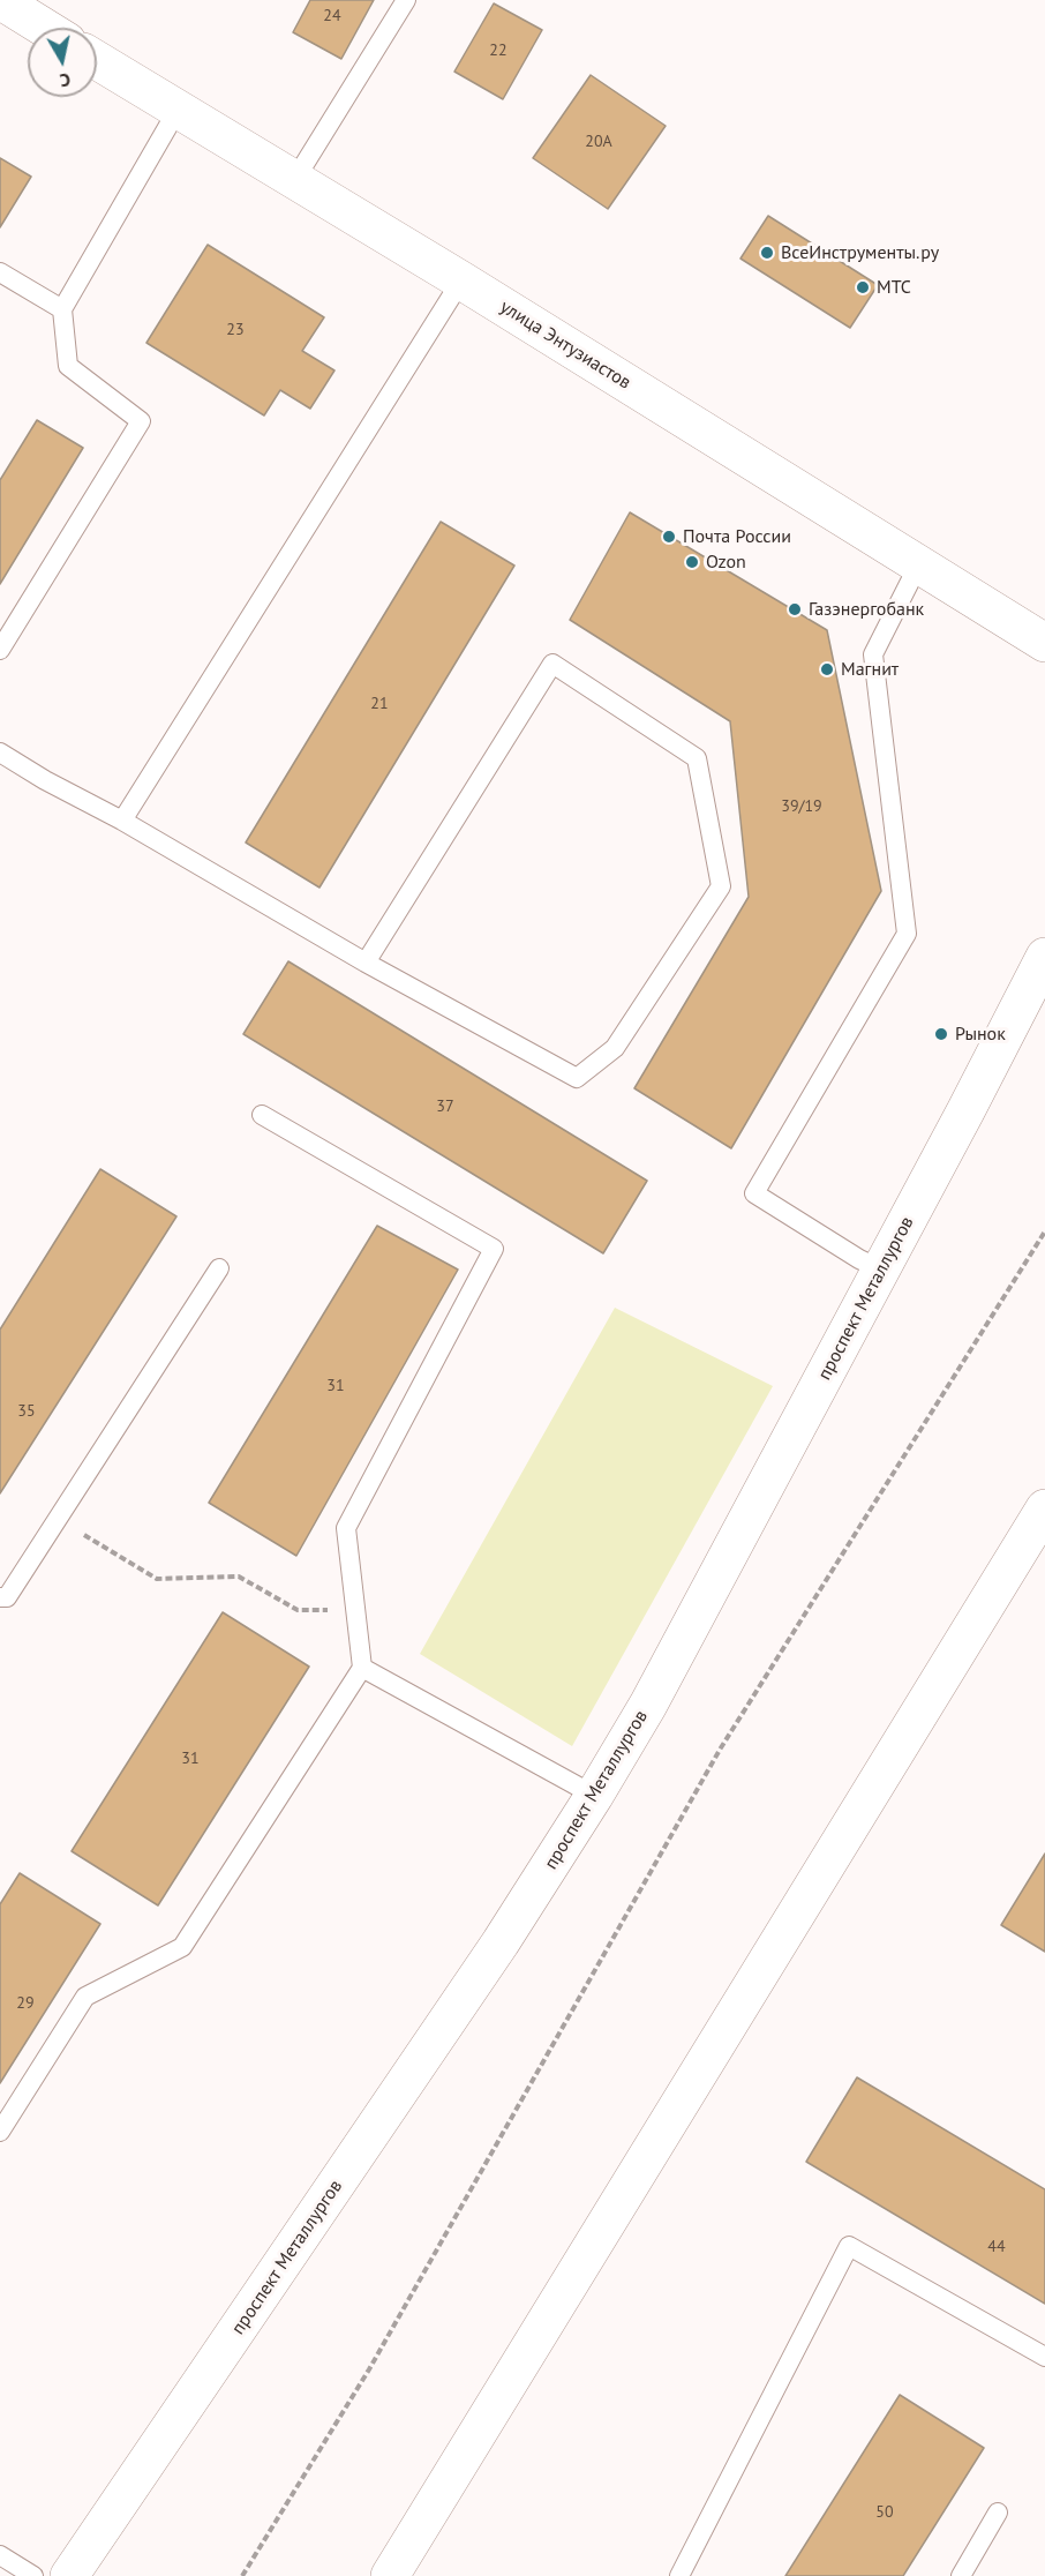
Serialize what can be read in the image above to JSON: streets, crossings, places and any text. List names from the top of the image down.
{
  "streets": {
    "street": ["улица Энтузиастов", "проспект Металлургов"]
  },
  "places": [
    "ВсеИнструменты.ру",
    "МТС",
    "Почта России",
    "Ozon",
    "Газэнергобанк",
    "Магнит",
    "Рынок"
  ],
  "house_numbers": [
    "24",
    "22",
    "20А",
    "23",
    "21",
    "39/19",
    "37",
    "31",
    "35",
    "31",
    "29",
    "44",
    "50"
  ],
  "north": "bottom"
}
